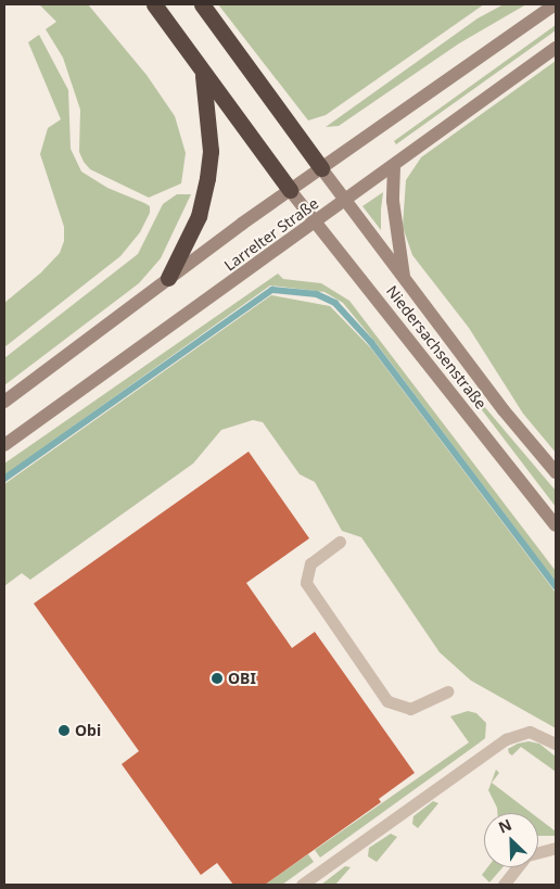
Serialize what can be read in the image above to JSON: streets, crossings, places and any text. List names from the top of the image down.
{
  "streets": {
    "main road": ["Larrelter Straße", "Niedersachsenstraße"]
  },
  "crossings": [
    ["Larrelter Straße", "Niedersachsenstraße"]
  ],
  "places": ["OBI", "Obi"],
  "north": "top left"
}
